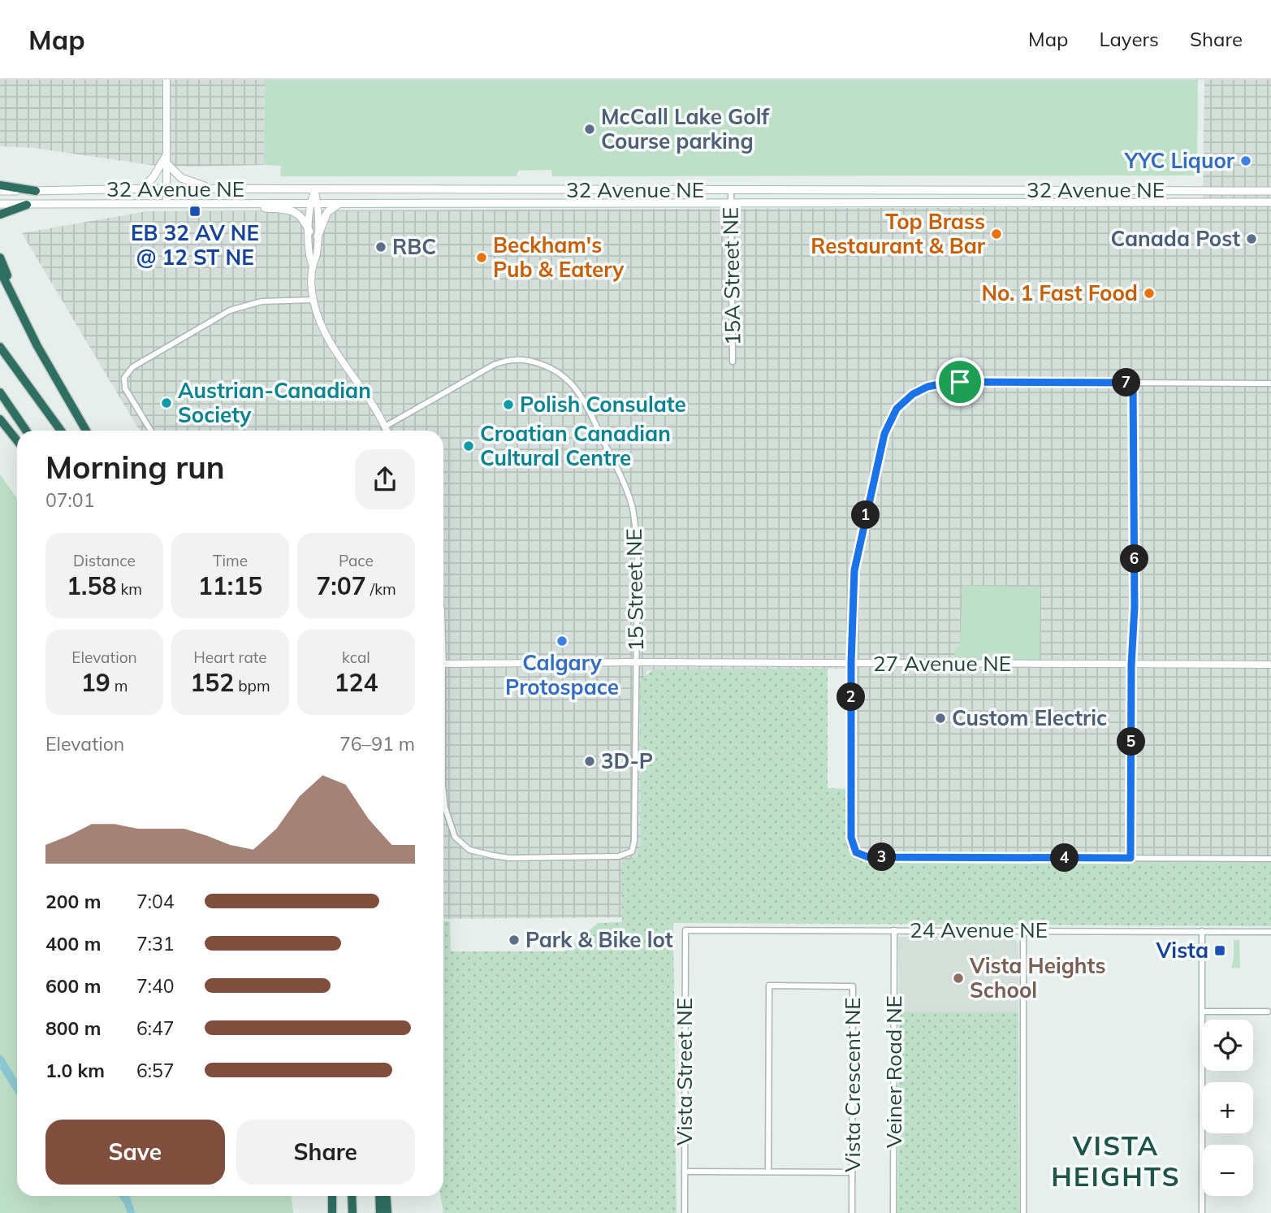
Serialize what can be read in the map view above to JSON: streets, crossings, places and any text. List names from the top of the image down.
{
  "streets": {
    "main road": ["32 Avenue NE"],
    "street": [
      "15A Street NE",
      "15 Street NE",
      "27 Avenue NE",
      "24 Avenue NE",
      "Vista Street NE",
      "Veiner Road NE",
      "Vista Crescent NE"
    ]
  },
  "crossings": [
    ["32 Avenue NE", "15A Street NE"],
    ["15 Street NE", "27 Avenue NE"],
    ["24 Avenue NE", "Vista Street NE"],
    ["24 Avenue NE", "Veiner Road NE"]
  ],
  "districts": ["VISTA HEIGHTS"],
  "places": {
    "other": [
      "McCall Lake Golf Course parking",
      "YYC Liquor",
      "Top Brass Restaurant & Bar",
      "Canada Post",
      "RBC",
      "Beckham's Pub & Eatery",
      "No. 1 Fast Food",
      "Austrian-Canadian Society",
      "Polish Consulate",
      "Croatian Canadian Cultural Centre",
      "Calgary Protospace",
      "Custom Electric",
      "3D-P",
      "Park & Bike lot",
      "Vista Heights School"
    ],
    "transit": ["EB 32 AV NE @ 12 ST NE", "Vista"]
  },
  "page": {
    "header": "Map",
    "nav": ["Map", "Layers", "Share"],
    "pins": [
      "7",
      "1",
      "6",
      "2",
      "5",
      "3",
      "4"
    ],
    "heading": ["Morning run", "07:01"],
    "stats": [
      ["Distance", "1.58 km"],
      ["Time", "11:15"],
      ["Pace", "7:07 /km"],
      ["Elevation", "19 m"],
      ["Heart rate", "152 bpm"],
      ["kcal", "124"]
    ],
    "chart": ["Elevation", "76–91 m"],
    "list": [
      {
        "name": "200 m",
        "note": "7:04"
      },
      {
        "name": "400 m",
        "note": "7:31"
      },
      {
        "name": "600 m",
        "note": "7:40"
      },
      {
        "name": "800 m",
        "note": "6:47"
      },
      {
        "name": "1.0 km",
        "note": "6:57"
      }
    ],
    "map_buttons": ["+", "−"],
    "buttons": ["Save", "Share"]
  }
}
